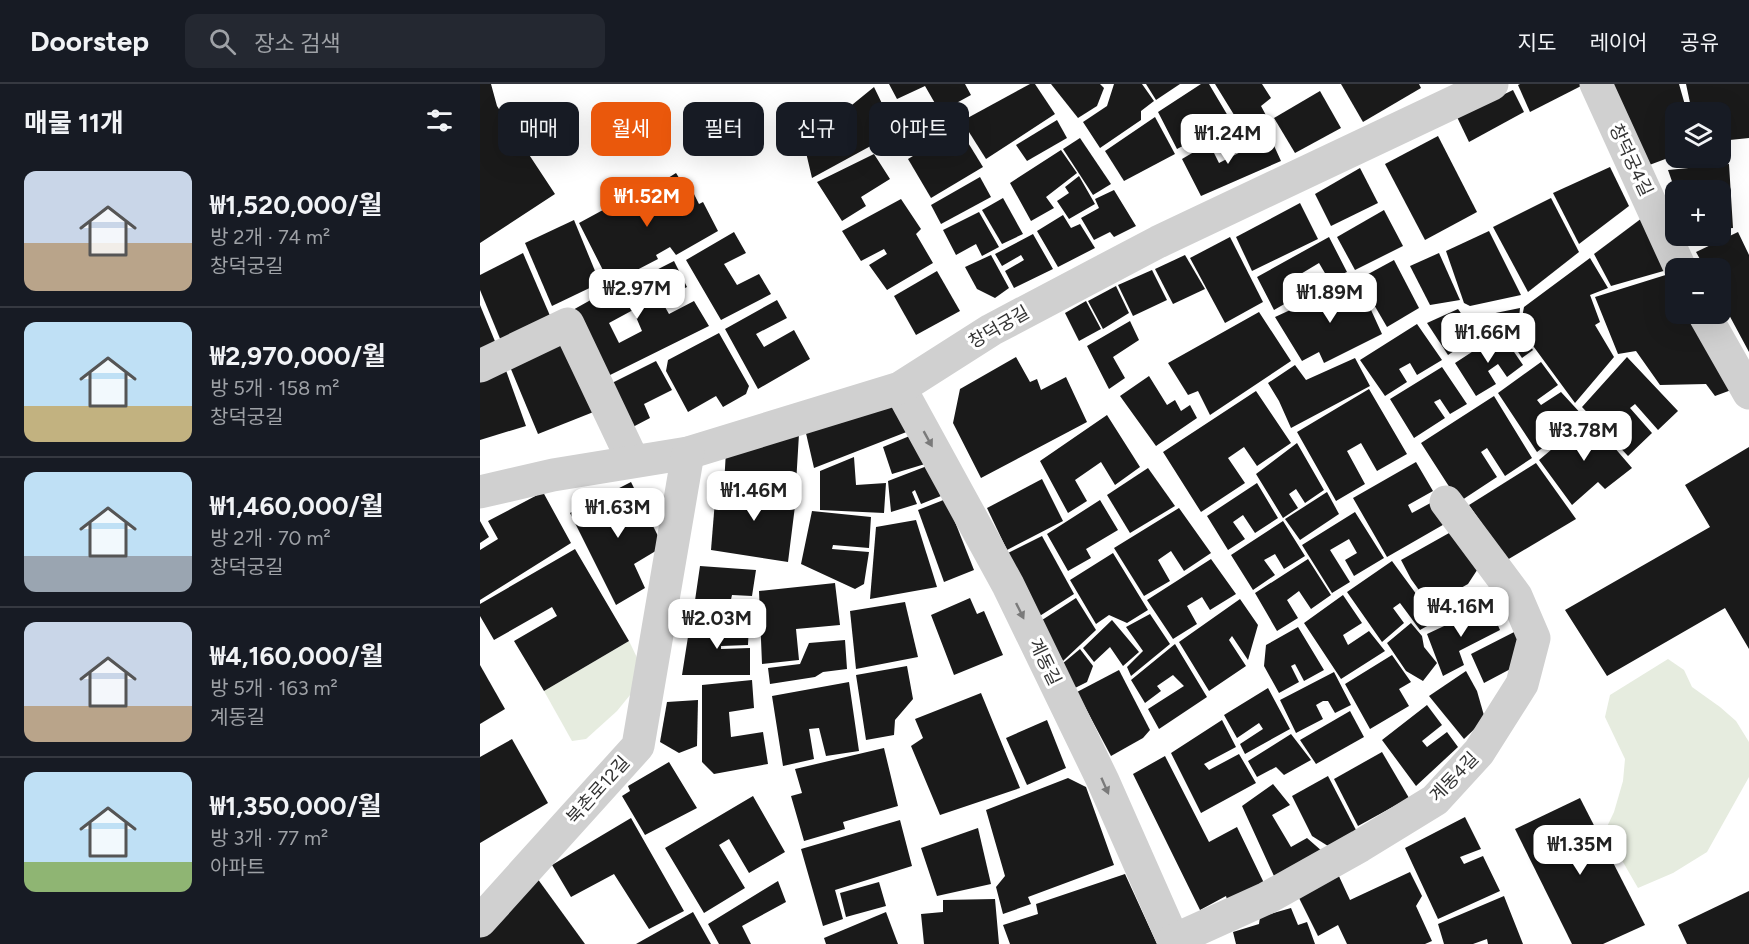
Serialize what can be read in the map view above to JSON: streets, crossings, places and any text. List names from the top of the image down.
{
  "streets": {
    "street": [
      "창덕궁4길",
      "창덕궁길",
      "계동길",
      "계동4길",
      "북촌로12길"
    ]
  },
  "crossings": [
    ["창덕궁길", "계동길"],
    ["창덕궁길", "북촌로12길"],
    ["계동길", "계동4길"]
  ],
  "one_way": ["계동길"],
  "page": {
    "header": "Doorstep",
    "search": "장소 검색",
    "nav": ["지도", "레이어", "공유"],
    "heading": "매물 11개",
    "map_buttons": ["+", "−"],
    "chip": [
      "매매",
      "월세",
      "필터",
      "신규",
      "아파트"
    ],
    "price": [
      "₩1.24M",
      "₩1.52M",
      "₩2.97M",
      "₩1.89M",
      "₩1.66M",
      "₩3.78M",
      "₩1.46M",
      "₩1.63M",
      "₩4.16M",
      "₩2.03M",
      "₩1.35M"
    ],
    "list": [
      {
        "name": "₩1,520,000/월",
        "note": "방 2개 · 74 m² · 창덕궁길"
      },
      {
        "name": "₩2,970,000/월",
        "note": "방 5개 · 158 m² · 창덕궁길"
      },
      {
        "name": "₩1,460,000/월",
        "note": "방 2개 · 70 m² · 창덕궁길"
      },
      {
        "name": "₩4,160,000/월",
        "note": "방 5개 · 163 m² · 계동길"
      },
      {
        "name": "₩1,350,000/월",
        "note": "방 3개 · 77 m² · 아파트"
      }
    ]
  }
}
